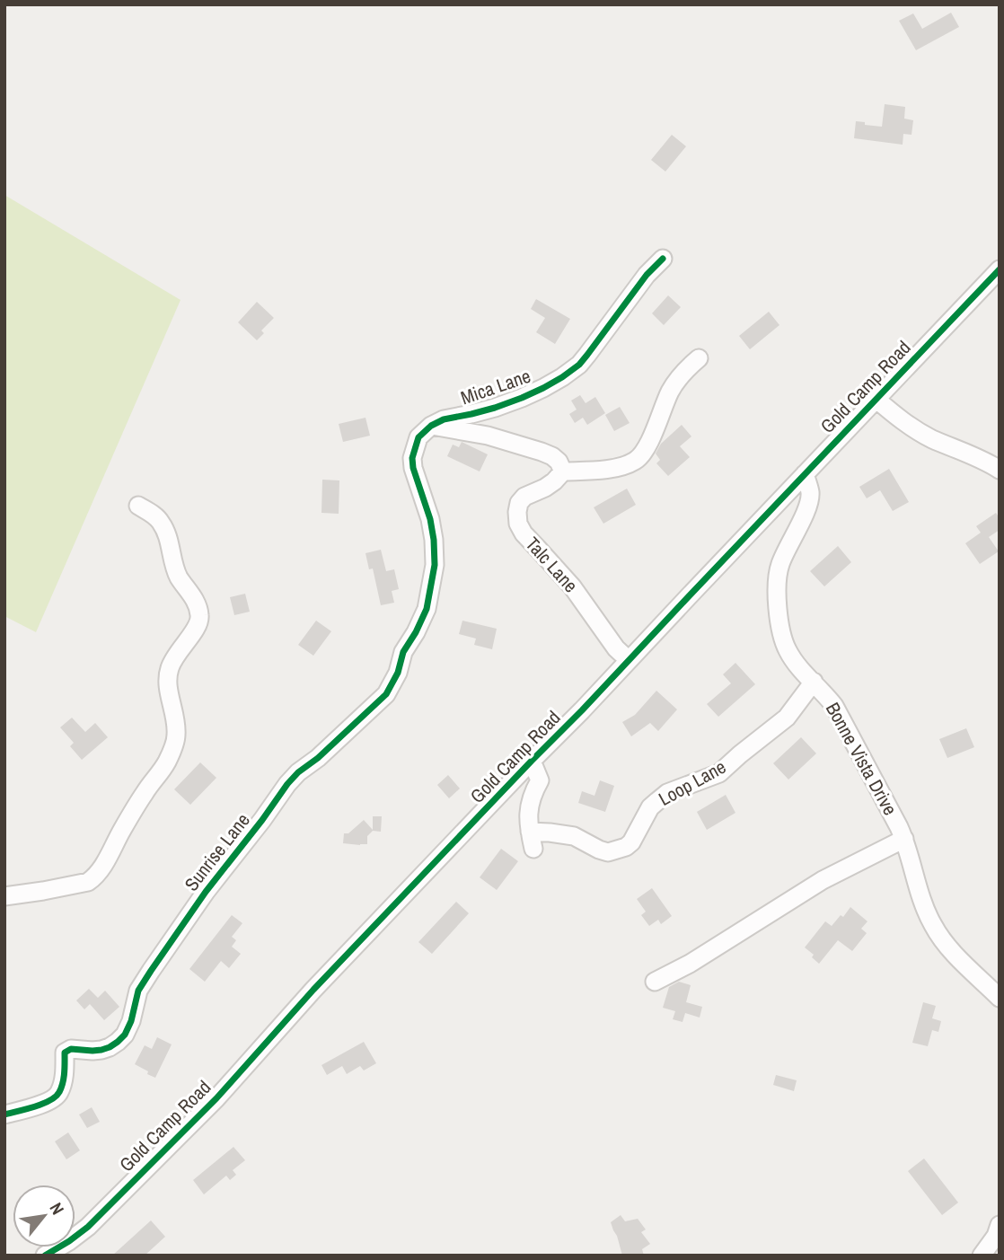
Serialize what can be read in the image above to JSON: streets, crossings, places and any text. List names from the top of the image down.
{
  "streets": {
    "street": [
      "Mica Lane",
      "Gold Camp Road",
      "Talc Lane",
      "Bonne Vista Drive",
      "Loop Lane",
      "Sunrise Lane"
    ]
  },
  "crossings": [
    ["Mica Lane", "Sunrise Lane"],
    ["Gold Camp Road", "Talc Lane"],
    ["Gold Camp Road", "Bonne Vista Drive"],
    ["Bonne Vista Drive", "Loop Lane"]
  ],
  "north": "top right"
}
